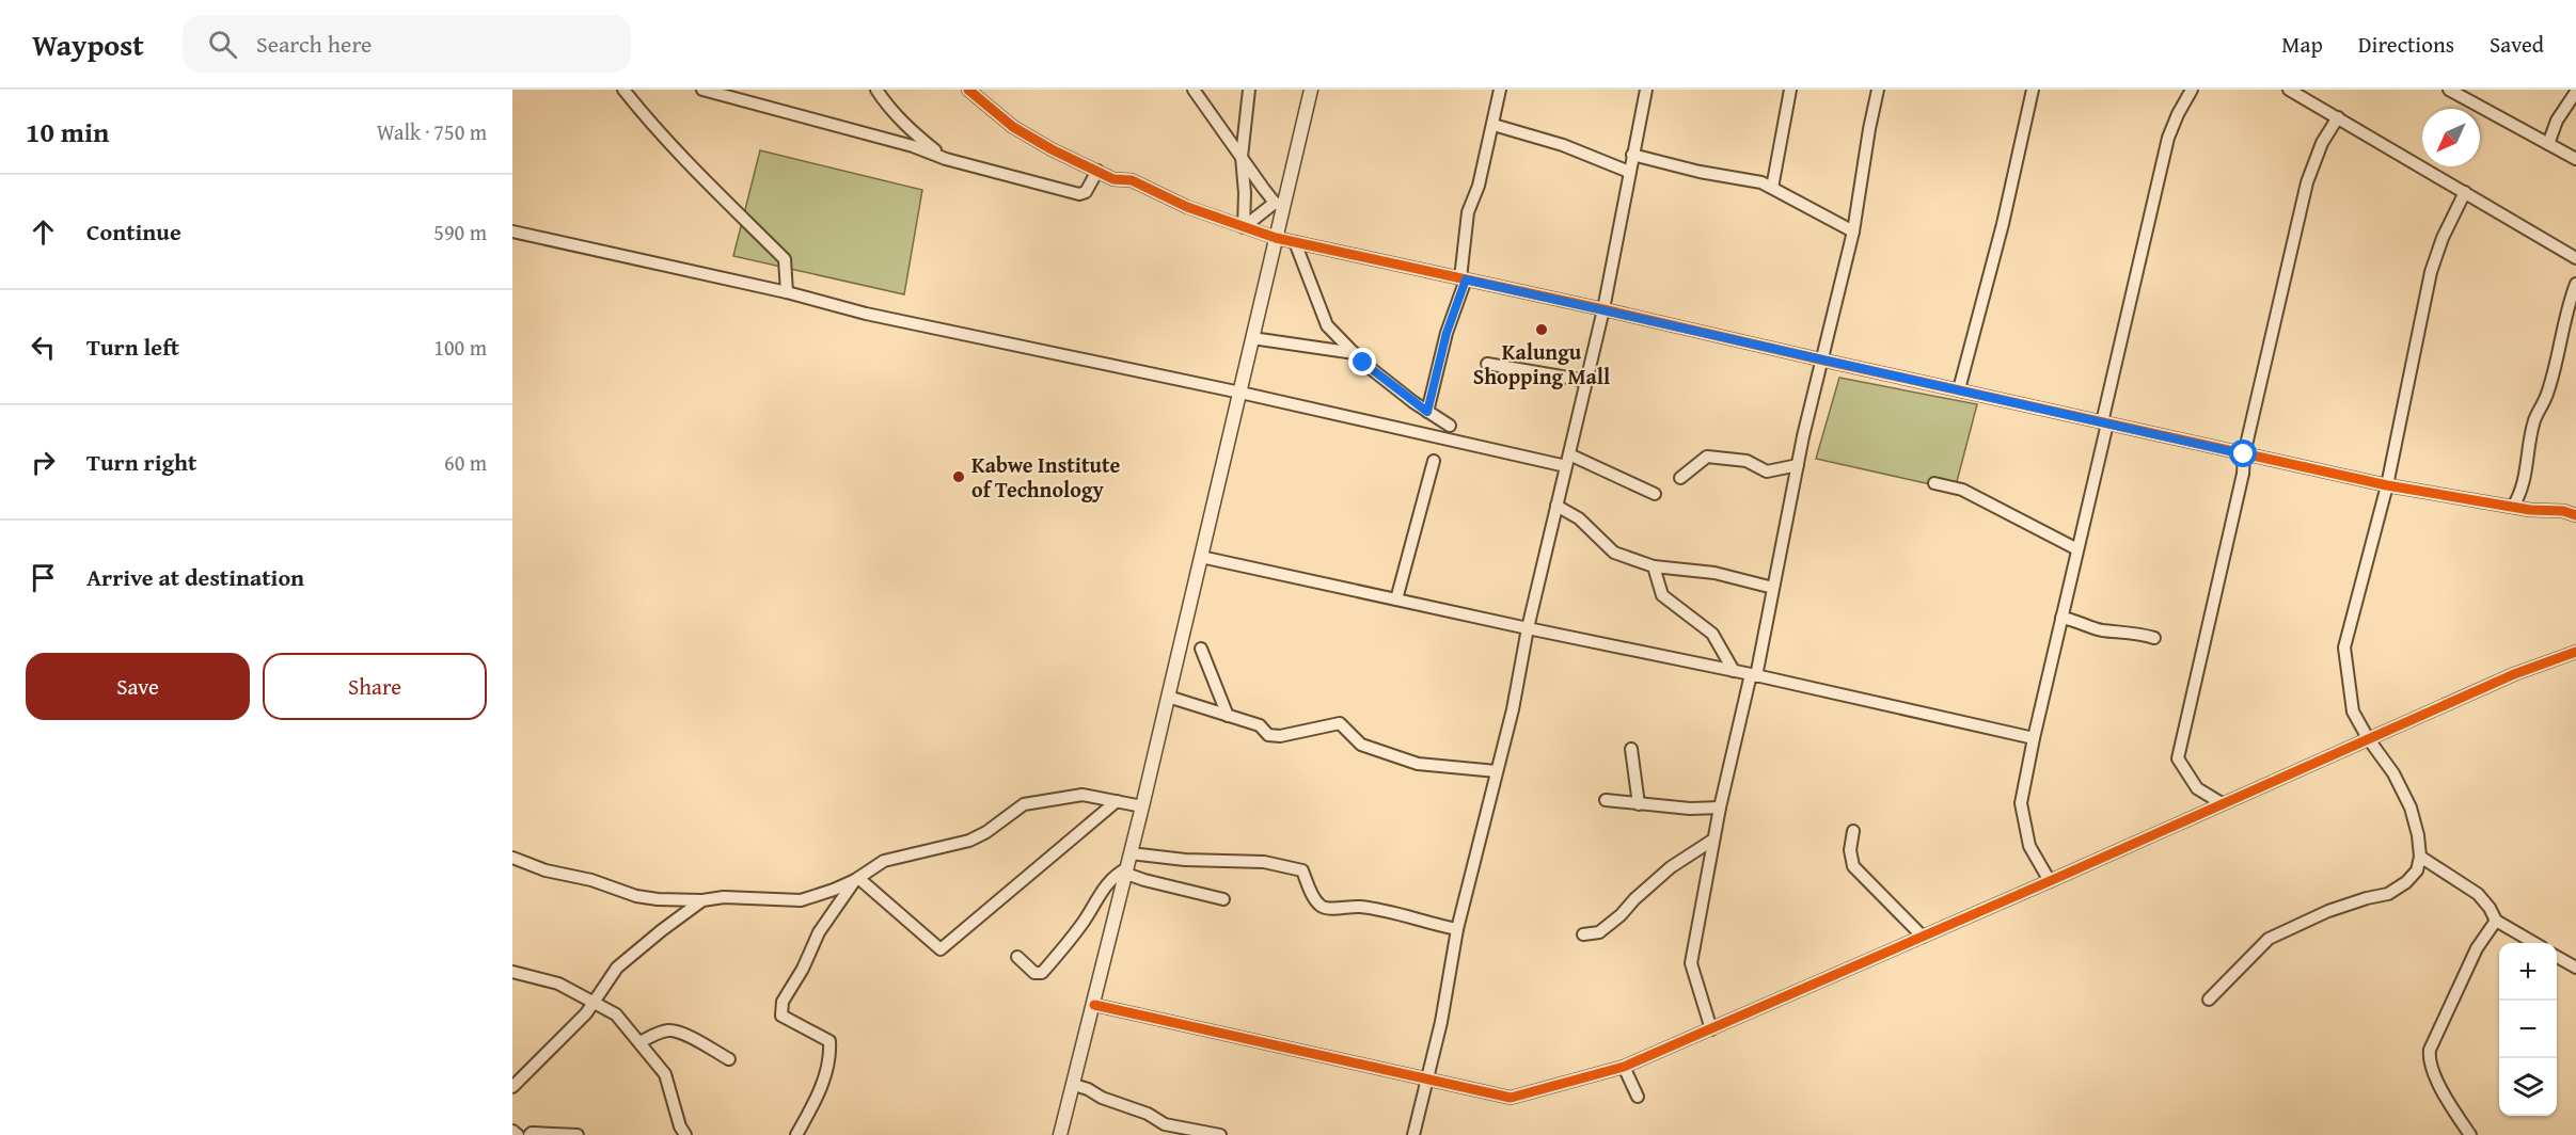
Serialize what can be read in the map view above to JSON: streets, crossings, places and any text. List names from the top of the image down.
{
  "places": ["Kalungu Shopping Mall", "Kabwe Institute of Technology"],
  "north": "bottom left",
  "page": {
    "header": "Waypost",
    "search": "Search here",
    "nav": ["Map", "Directions", "Saved"],
    "heading": ["10 min", "Walk · 750 m"],
    "list": [
      ["Continue", "590 m"],
      ["Turn left", "100 m"],
      ["Turn right", "60 m"],
      "Arrive at destination"
    ],
    "buttons": ["Save", "Share"],
    "map_buttons": ["+", "−"]
  }
}
